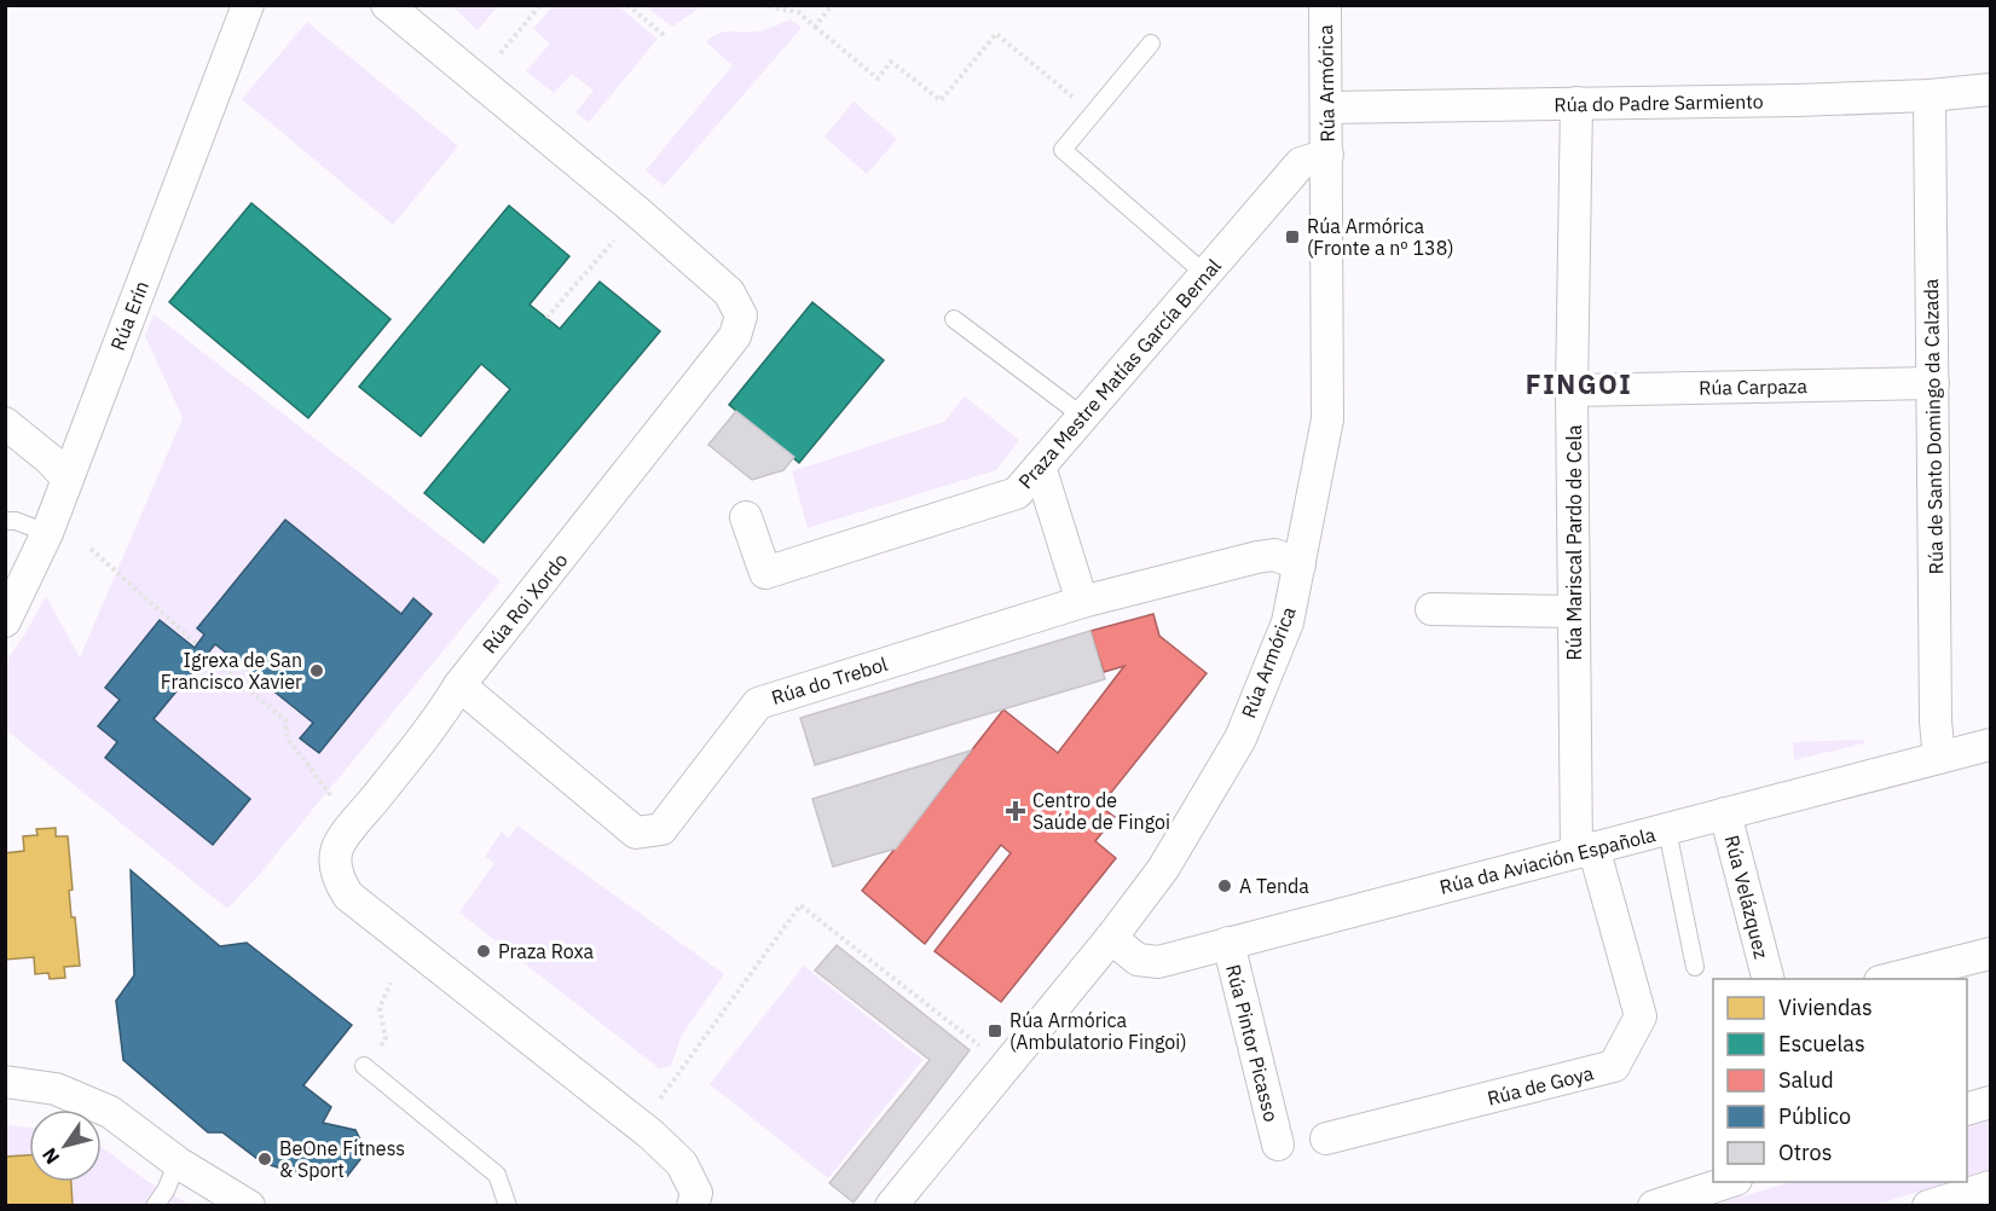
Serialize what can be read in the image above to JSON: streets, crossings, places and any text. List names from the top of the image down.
{
  "streets": {
    "street": [
      "Rúa Armórica",
      "Rúa do Padre Sarmiento",
      "Rúa Erín",
      "Praza Mestre Matías García Bernal",
      "Rúa Carpaza",
      "Rúa de Santo Domingo da Calzada",
      "Rúa Mariscal Pardo de Cela",
      "Rúa Roi Xordo",
      "Rúa do Trebol",
      "Rúa da Aviación Española",
      "Rúa Velázquez",
      "Rúa Pintor Picasso",
      "Rúa de Goya"
    ]
  },
  "crossings": [
    ["Rúa Armórica", "Rúa do Padre Sarmiento"],
    ["Rúa Armórica", "Praza Mestre Matías García Bernal"],
    ["Rúa Armórica", "Rúa do Trebol"],
    ["Rúa Armórica", "Rúa da Aviación Española"],
    ["Rúa do Padre Sarmiento", "Rúa de Santo Domingo da Calzada"],
    ["Rúa do Padre Sarmiento", "Rúa Mariscal Pardo de Cela"],
    ["Rúa Carpaza", "Rúa de Santo Domingo da Calzada"],
    ["Rúa Carpaza", "Rúa Mariscal Pardo de Cela"],
    ["Rúa de Santo Domingo da Calzada", "Rúa da Aviación Española"],
    ["Rúa Mariscal Pardo de Cela", "Rúa da Aviación Española"],
    ["Rúa Mariscal Pardo de Cela", "Rúa de Goya"],
    ["Rúa Roi Xordo", "Rúa do Trebol"],
    ["Rúa da Aviación Española", "Rúa Velázquez"],
    ["Rúa da Aviación Española", "Rúa Pintor Picasso"],
    ["Rúa da Aviación Española", "Rúa de Goya"]
  ],
  "districts": ["FINGOI"],
  "places": {
    "transit": ["Rúa Armórica (Fronte a nº 138)", "Rúa Armórica (Ambulatorio Fingoi)"],
    "other": [
      "Igrexa de San Francisco Xavier",
      "A Tenda",
      "Praza Roxa",
      "BeOne Fitness & Sport"
    ],
    "health": ["Centro de Saúde de Fingoi"]
  },
  "legend": [
    "Viviendas",
    "Escuelas",
    "Salud",
    "Público",
    "Otros"
  ],
  "north": "bottom left"
}
